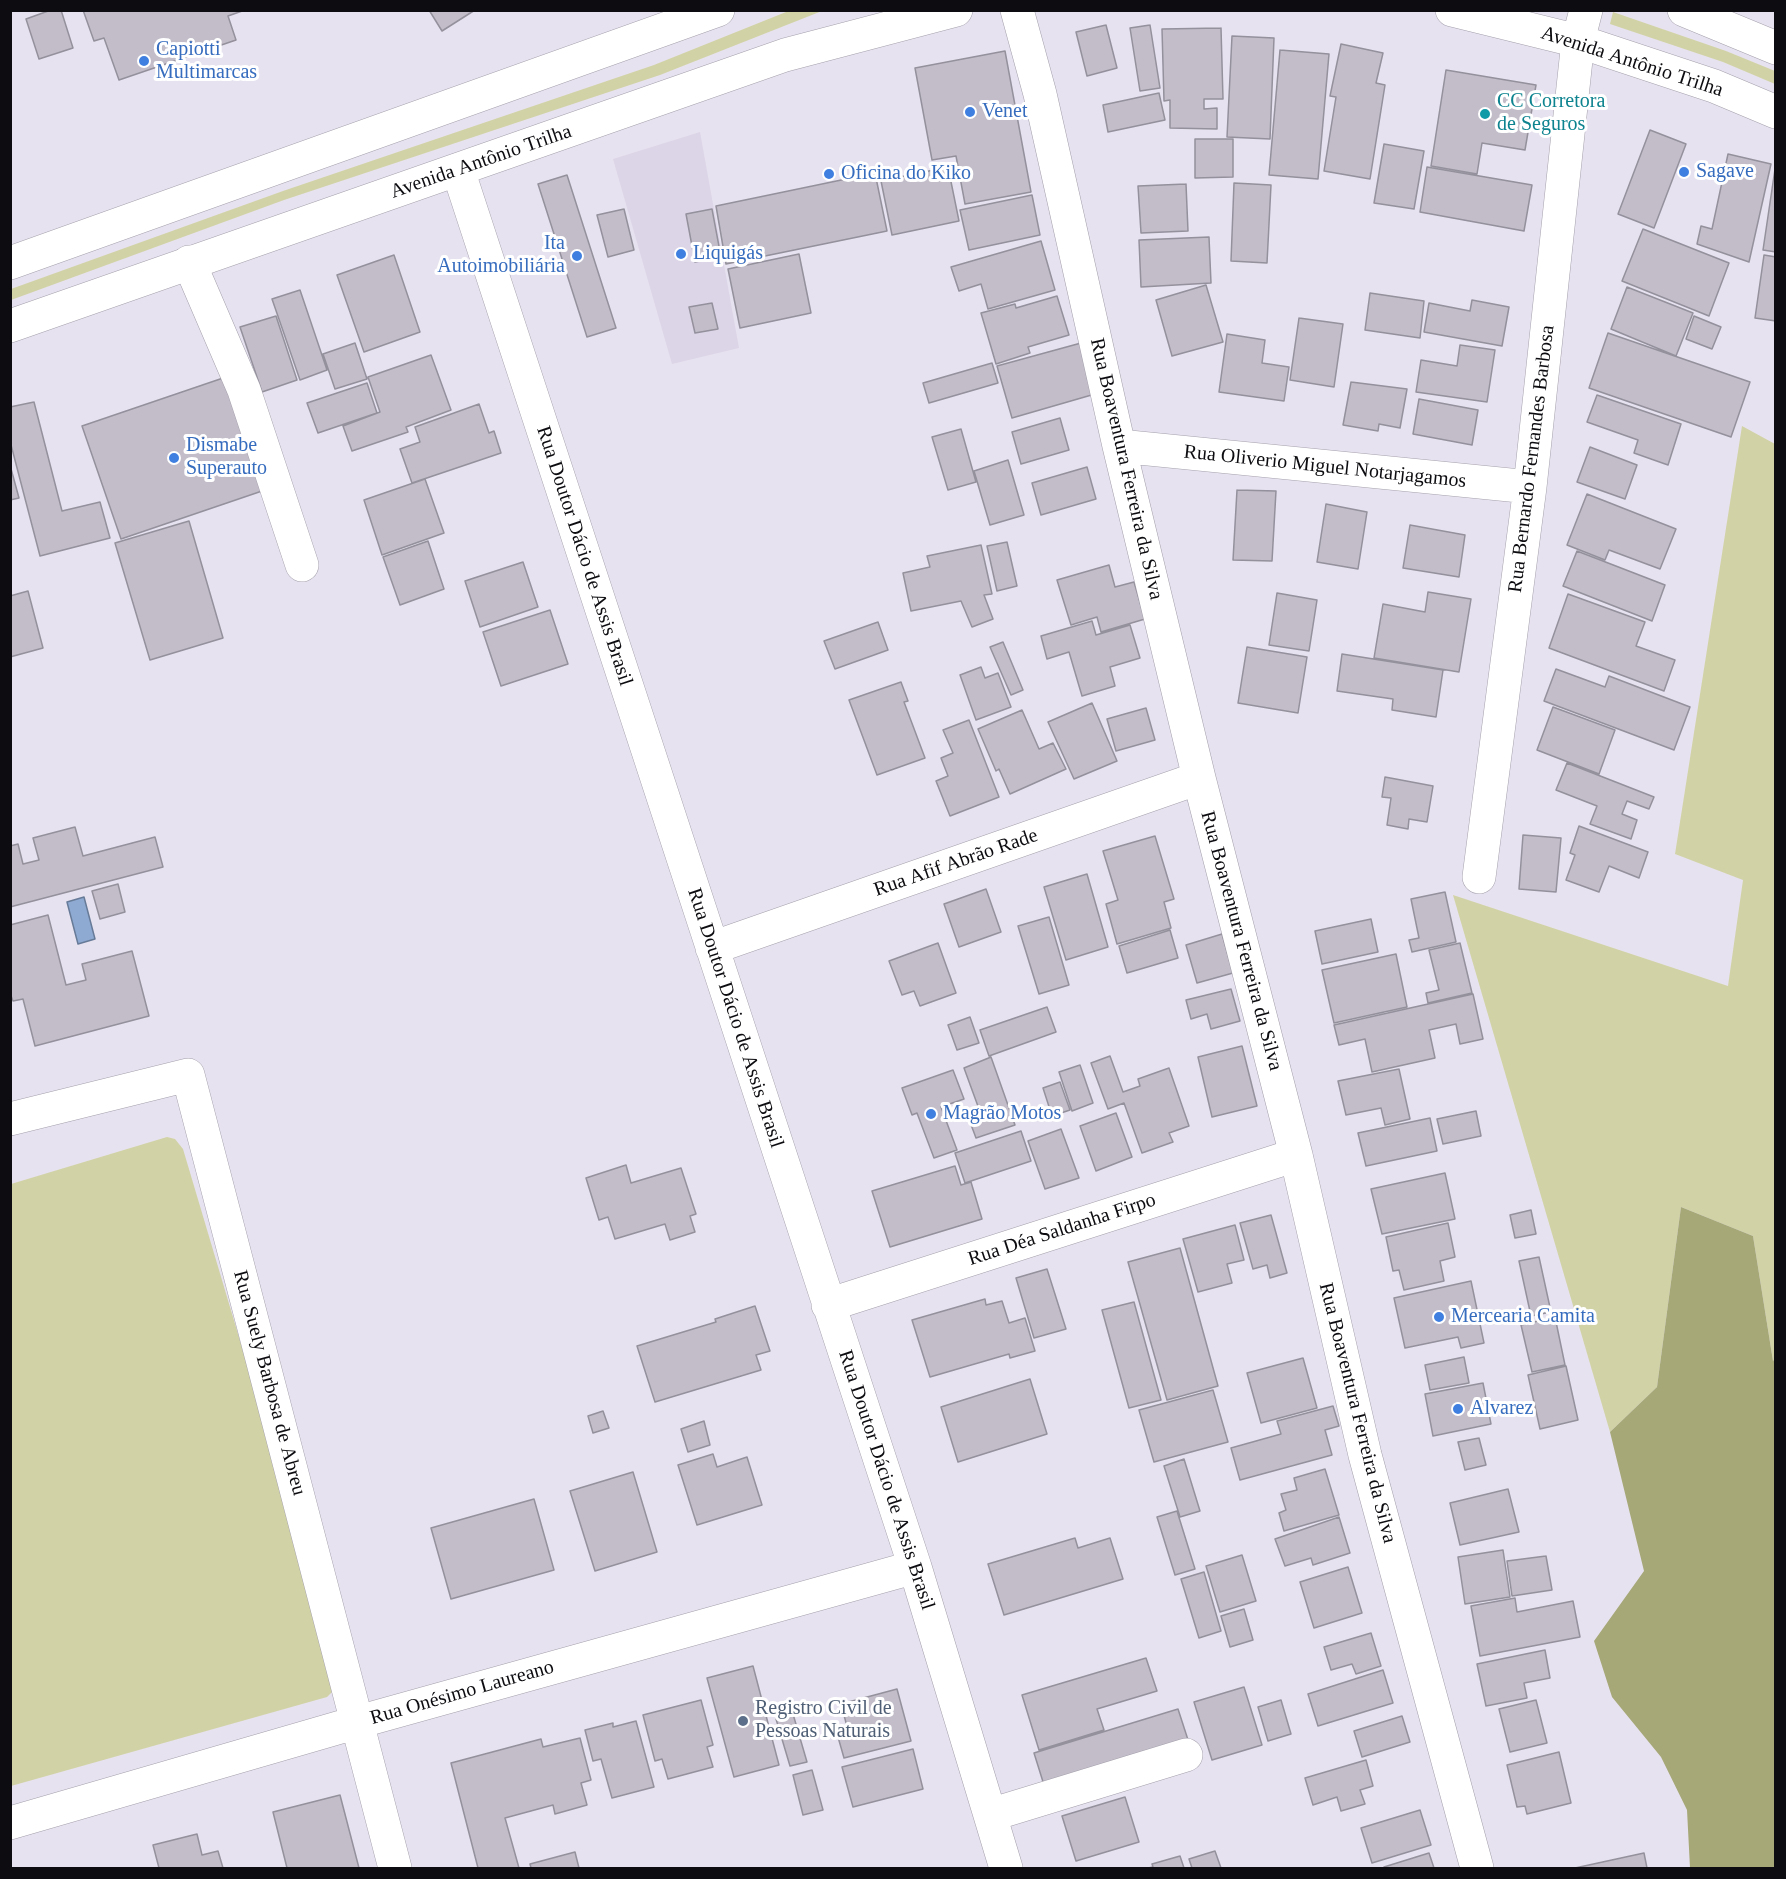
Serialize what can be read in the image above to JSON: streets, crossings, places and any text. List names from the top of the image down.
{
  "streets": {
    "street": [
      "Avenida Antônio Trilha",
      "Rua Bernardo Fernandes Barbosa",
      "Rua Oliverio Miguel Notarjagamos",
      "Rua Boaventura Ferreira da Silva",
      "Rua Doutor Dácio de Assis Brasil",
      "Rua Afif Abrão Rade",
      "Rua Déa Saldanha Firpo",
      "Rua Suely Barbosa de Abreu",
      "Rua Onésimo Laureano"
    ]
  },
  "crossings": [
    ["Avenida Antônio Trilha", "Rua Bernardo Fernandes Barbosa"],
    ["Avenida Antônio Trilha", "Rua Doutor Dácio de Assis Brasil"],
    ["Rua Bernardo Fernandes Barbosa", "Rua Oliverio Miguel Notarjagamos"],
    ["Rua Oliverio Miguel Notarjagamos", "Rua Boaventura Ferreira da Silva"],
    ["Rua Boaventura Ferreira da Silva", "Rua Afif Abrão Rade"],
    ["Rua Boaventura Ferreira da Silva", "Rua Déa Saldanha Firpo"],
    ["Rua Doutor Dácio de Assis Brasil", "Rua Afif Abrão Rade"],
    ["Rua Doutor Dácio de Assis Brasil", "Rua Déa Saldanha Firpo"],
    ["Rua Doutor Dácio de Assis Brasil", "Rua Onésimo Laureano"],
    ["Rua Suely Barbosa de Abreu", "Rua Onésimo Laureano"]
  ],
  "places": [
    "Capiotti Multimarcas",
    "Venet",
    "CC Corretora de Seguros",
    "Sagave",
    "Oficina do Kiko",
    "Liquigás",
    "Ita Autoimobiliária",
    "Dismabe Superauto",
    "Magrão Motos",
    "Mercearia Camita",
    "Alvarez",
    "Registro Civil de Pessoas Naturais"
  ]
}
